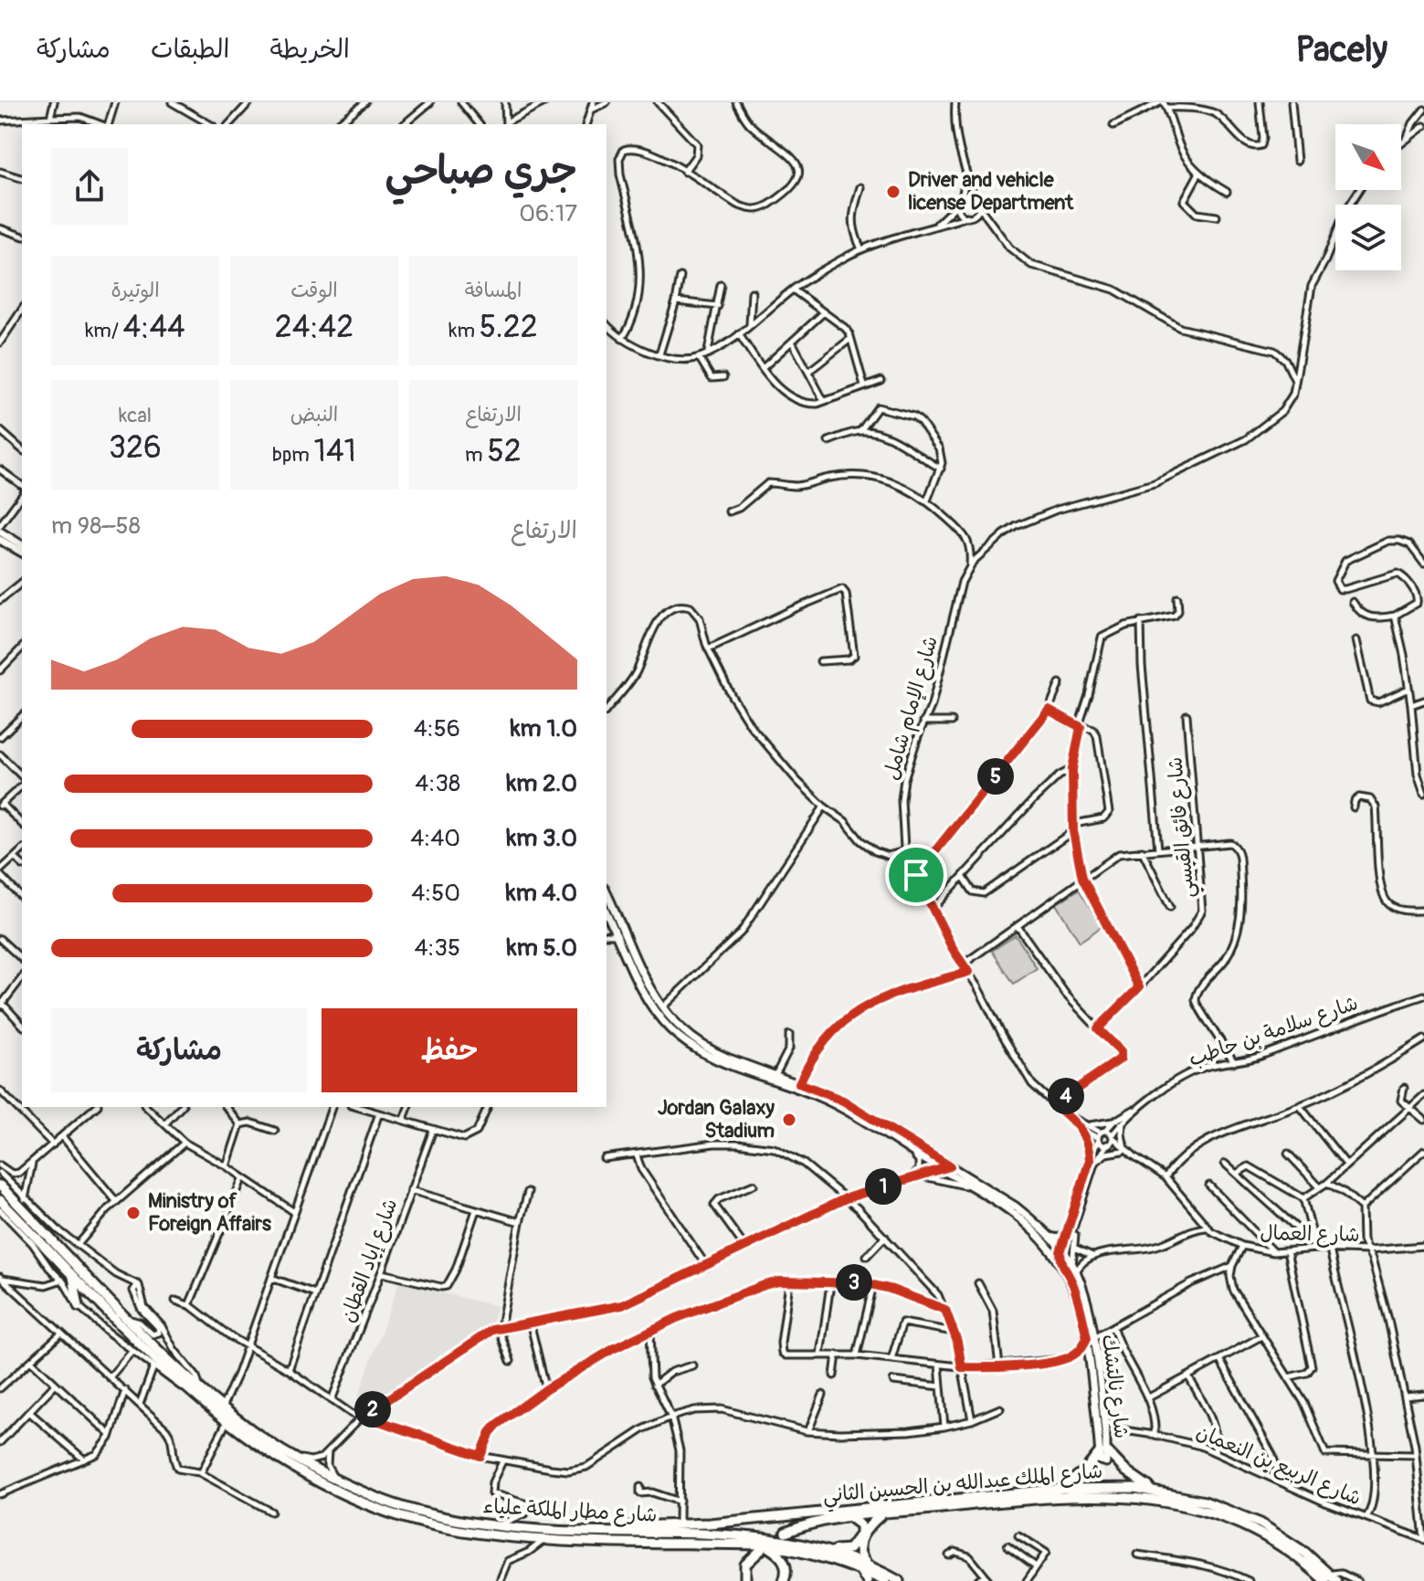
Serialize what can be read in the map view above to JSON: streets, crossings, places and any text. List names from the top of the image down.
{
  "streets": {
    "highway": ["شارع الملك عبدالله بن الحسين الثاني", "شارع مطار الملكة علياء"],
    "main road": ["شارع نالتشك"],
    "street": [
      "شارع الإمام شامل",
      "شارع فائق القيسي",
      "شارع سلامة بن حاطب",
      "شارع العمال",
      "شارع إياد القطان",
      "شارع الربيع بن النعمان"
    ]
  },
  "crossings": [
    ["شارع الإمام شامل", "شارع سلامة بن حاطب"],
    ["شارع سلامة بن حاطب", "شارع نالتشك"],
    ["شارع نالتشك", "شارع الربيع بن النعمان"],
    ["شارع الملك عبدالله بن الحسين الثاني", "شارع مطار الملكة علياء"]
  ],
  "places": ["Driver and vehicle license Department", "Jordan Galaxy Stadium", "Ministry of Foreign Affairs"],
  "north": "bottom right",
  "page": {
    "header": "Pacely",
    "nav": ["الخريطة", "الطبقات", "مشاركة"],
    "heading": ["جري صباحي", "06:17"],
    "stats": [
      ["المسافة", "5.22 km"],
      ["الوقت", "24:42"],
      ["الوتيرة", "4:44 /km"],
      ["الارتفاع", "52 m"],
      ["النبض", "141 bpm"],
      ["kcal", "326"]
    ],
    "chart": ["الارتفاع", "58–98 m"],
    "list": [
      {
        "name": "1.0 km",
        "note": "4:56"
      },
      {
        "name": "2.0 km",
        "note": "4:38"
      },
      {
        "name": "3.0 km",
        "note": "4:40"
      },
      {
        "name": "4.0 km",
        "note": "4:50"
      },
      {
        "name": "5.0 km",
        "note": "4:35"
      }
    ],
    "pins": [
      "5",
      "4",
      "1",
      "3",
      "2"
    ],
    "buttons": ["حفظ", "مشاركة"]
  }
}
